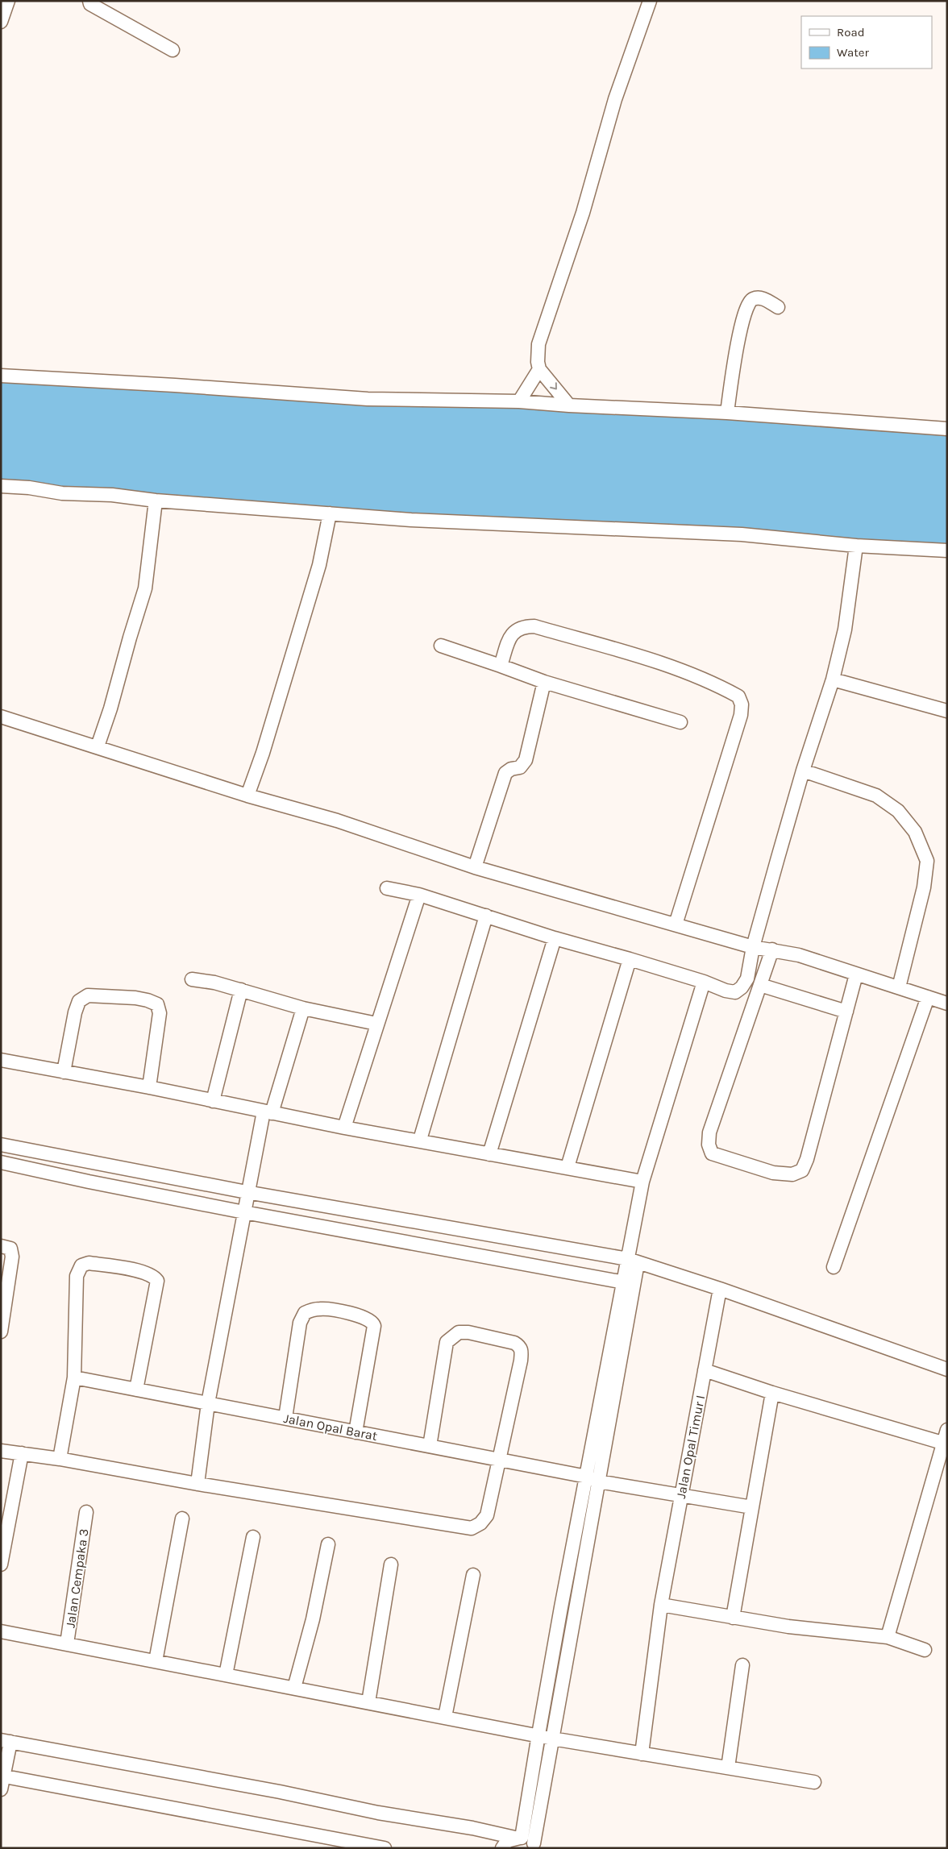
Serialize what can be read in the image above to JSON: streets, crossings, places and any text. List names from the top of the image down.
{
  "streets": {
    "street": ["Jalan Opal Barat", "Jalan Opal Timur I", "Jalan Cempaka 3"]
  },
  "crossings": [
    ["Jalan Opal Barat", "Jalan Opal Timur I"]
  ],
  "legend": ["Road", "Water"]
}
